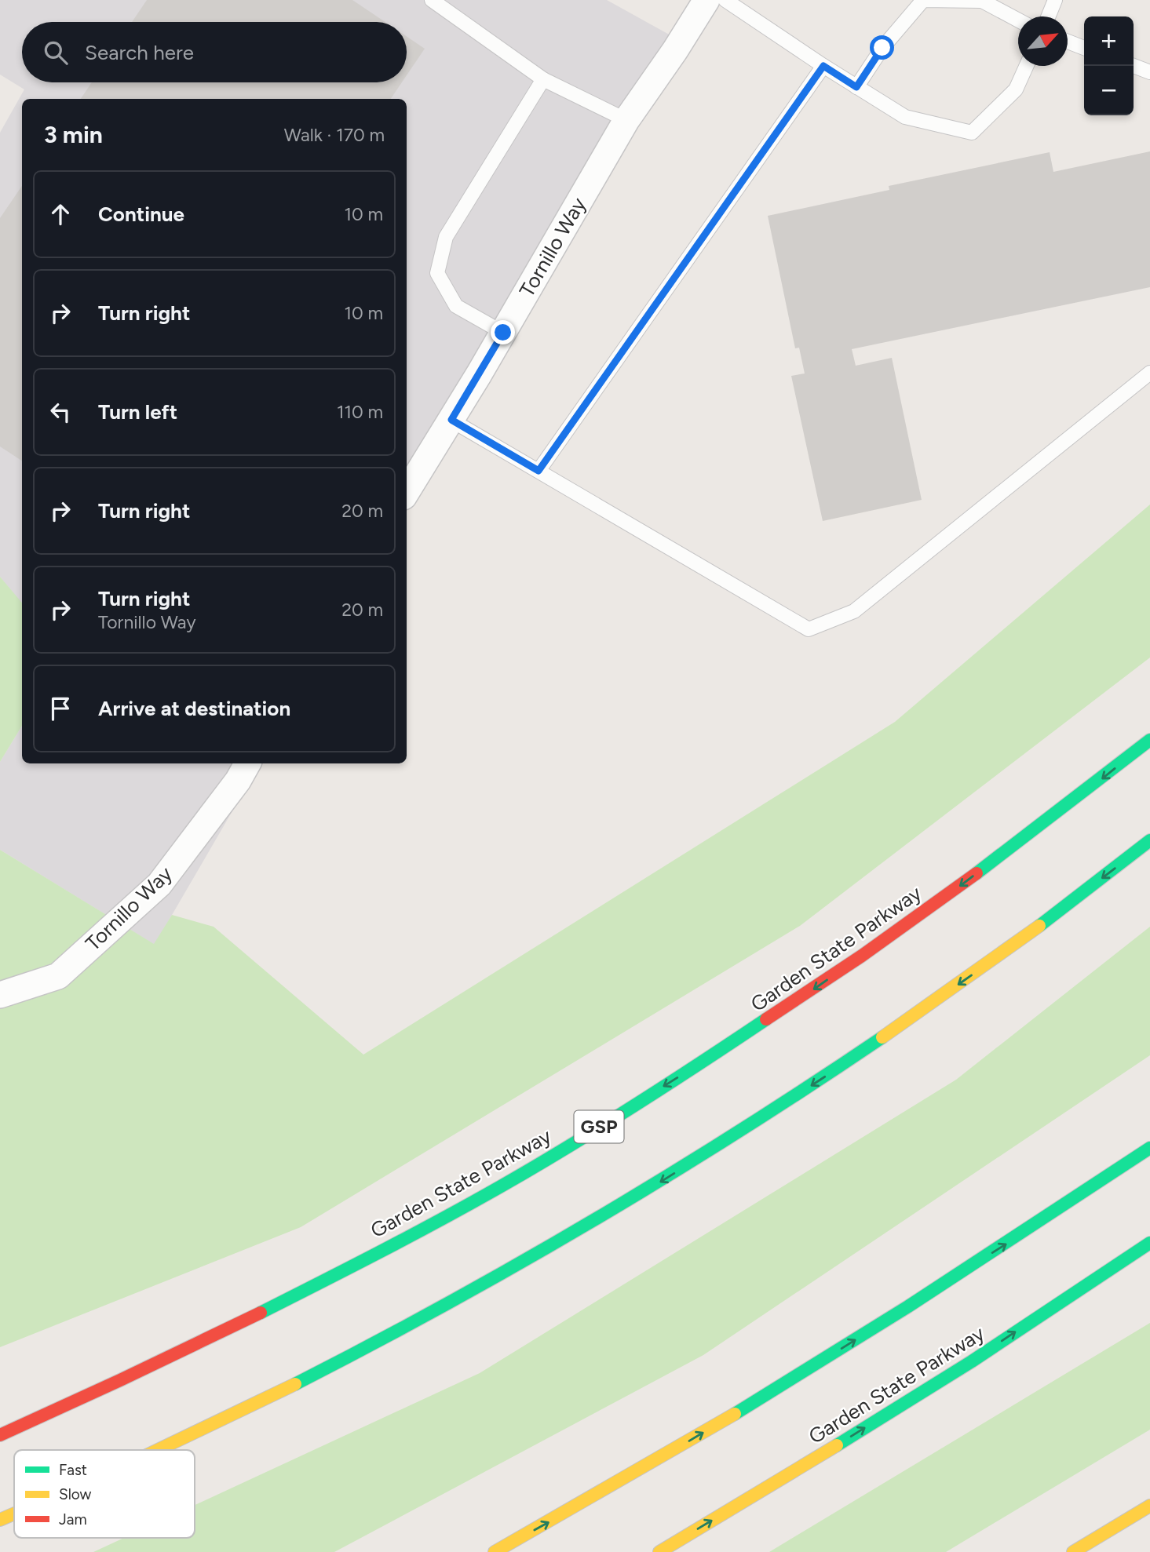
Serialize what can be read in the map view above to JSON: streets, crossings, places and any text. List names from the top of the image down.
{
  "streets": {
    "main road": ["Garden State Parkway", "GSP"],
    "street": ["Tornillo Way"]
  },
  "legend": ["Fast", "Slow", "Jam"],
  "north": "top right",
  "page": {
    "map_buttons": ["+", "−"],
    "search": "Search here",
    "heading": ["3 min", "Walk · 170 m"],
    "list": [
      ["Continue", "10 m"],
      ["Turn right", "10 m"],
      ["Turn left", "110 m"],
      ["Turn right", "20 m"],
      ["Turn right", "Tornillo Way", "20 m"],
      "Arrive at destination"
    ]
  }
}
